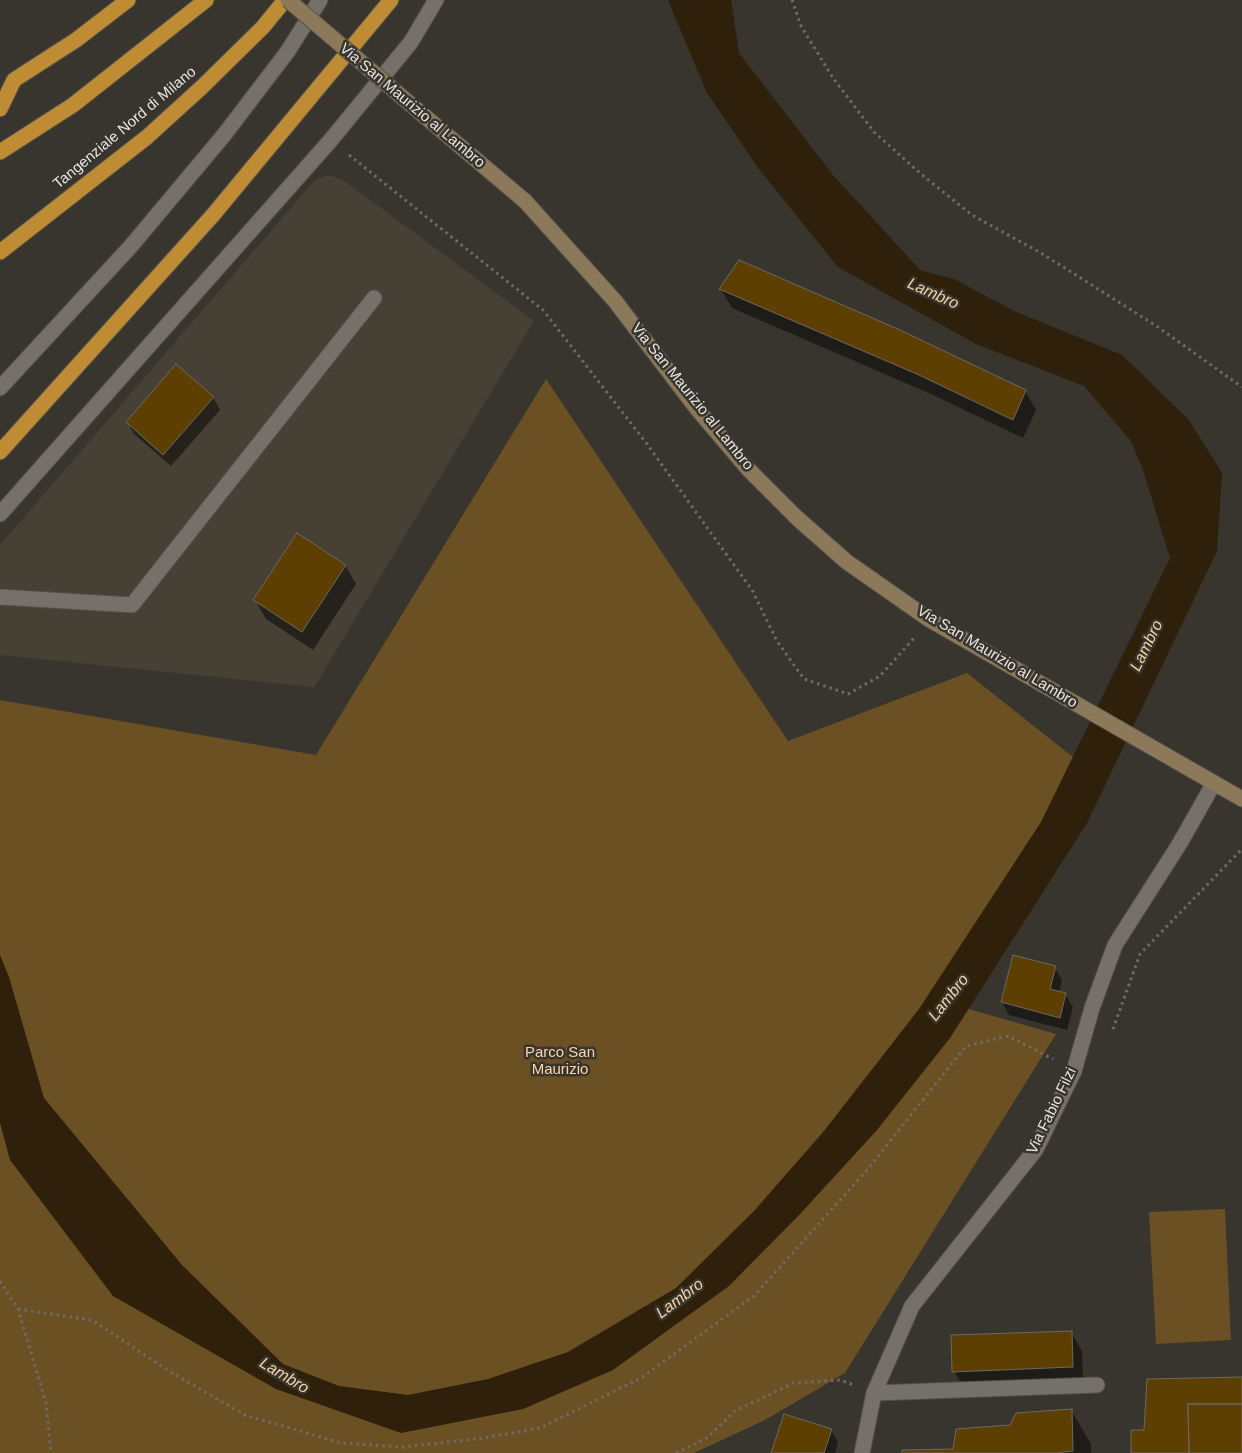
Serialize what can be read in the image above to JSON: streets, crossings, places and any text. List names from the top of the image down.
{
  "streets": {
    "highway": ["Tangenziale Nord di Milano"],
    "main road": ["Via San Maurizio al Lambro"],
    "street": ["Via Fabio Filzi"]
  },
  "crossings": [
    ["Via San Maurizio al Lambro", "Tangenziale Nord di Milano"],
    ["Via San Maurizio al Lambro", "Via Fabio Filzi"]
  ],
  "water": ["Lambro"],
  "parks": ["Parco San Maurizio"]
}
